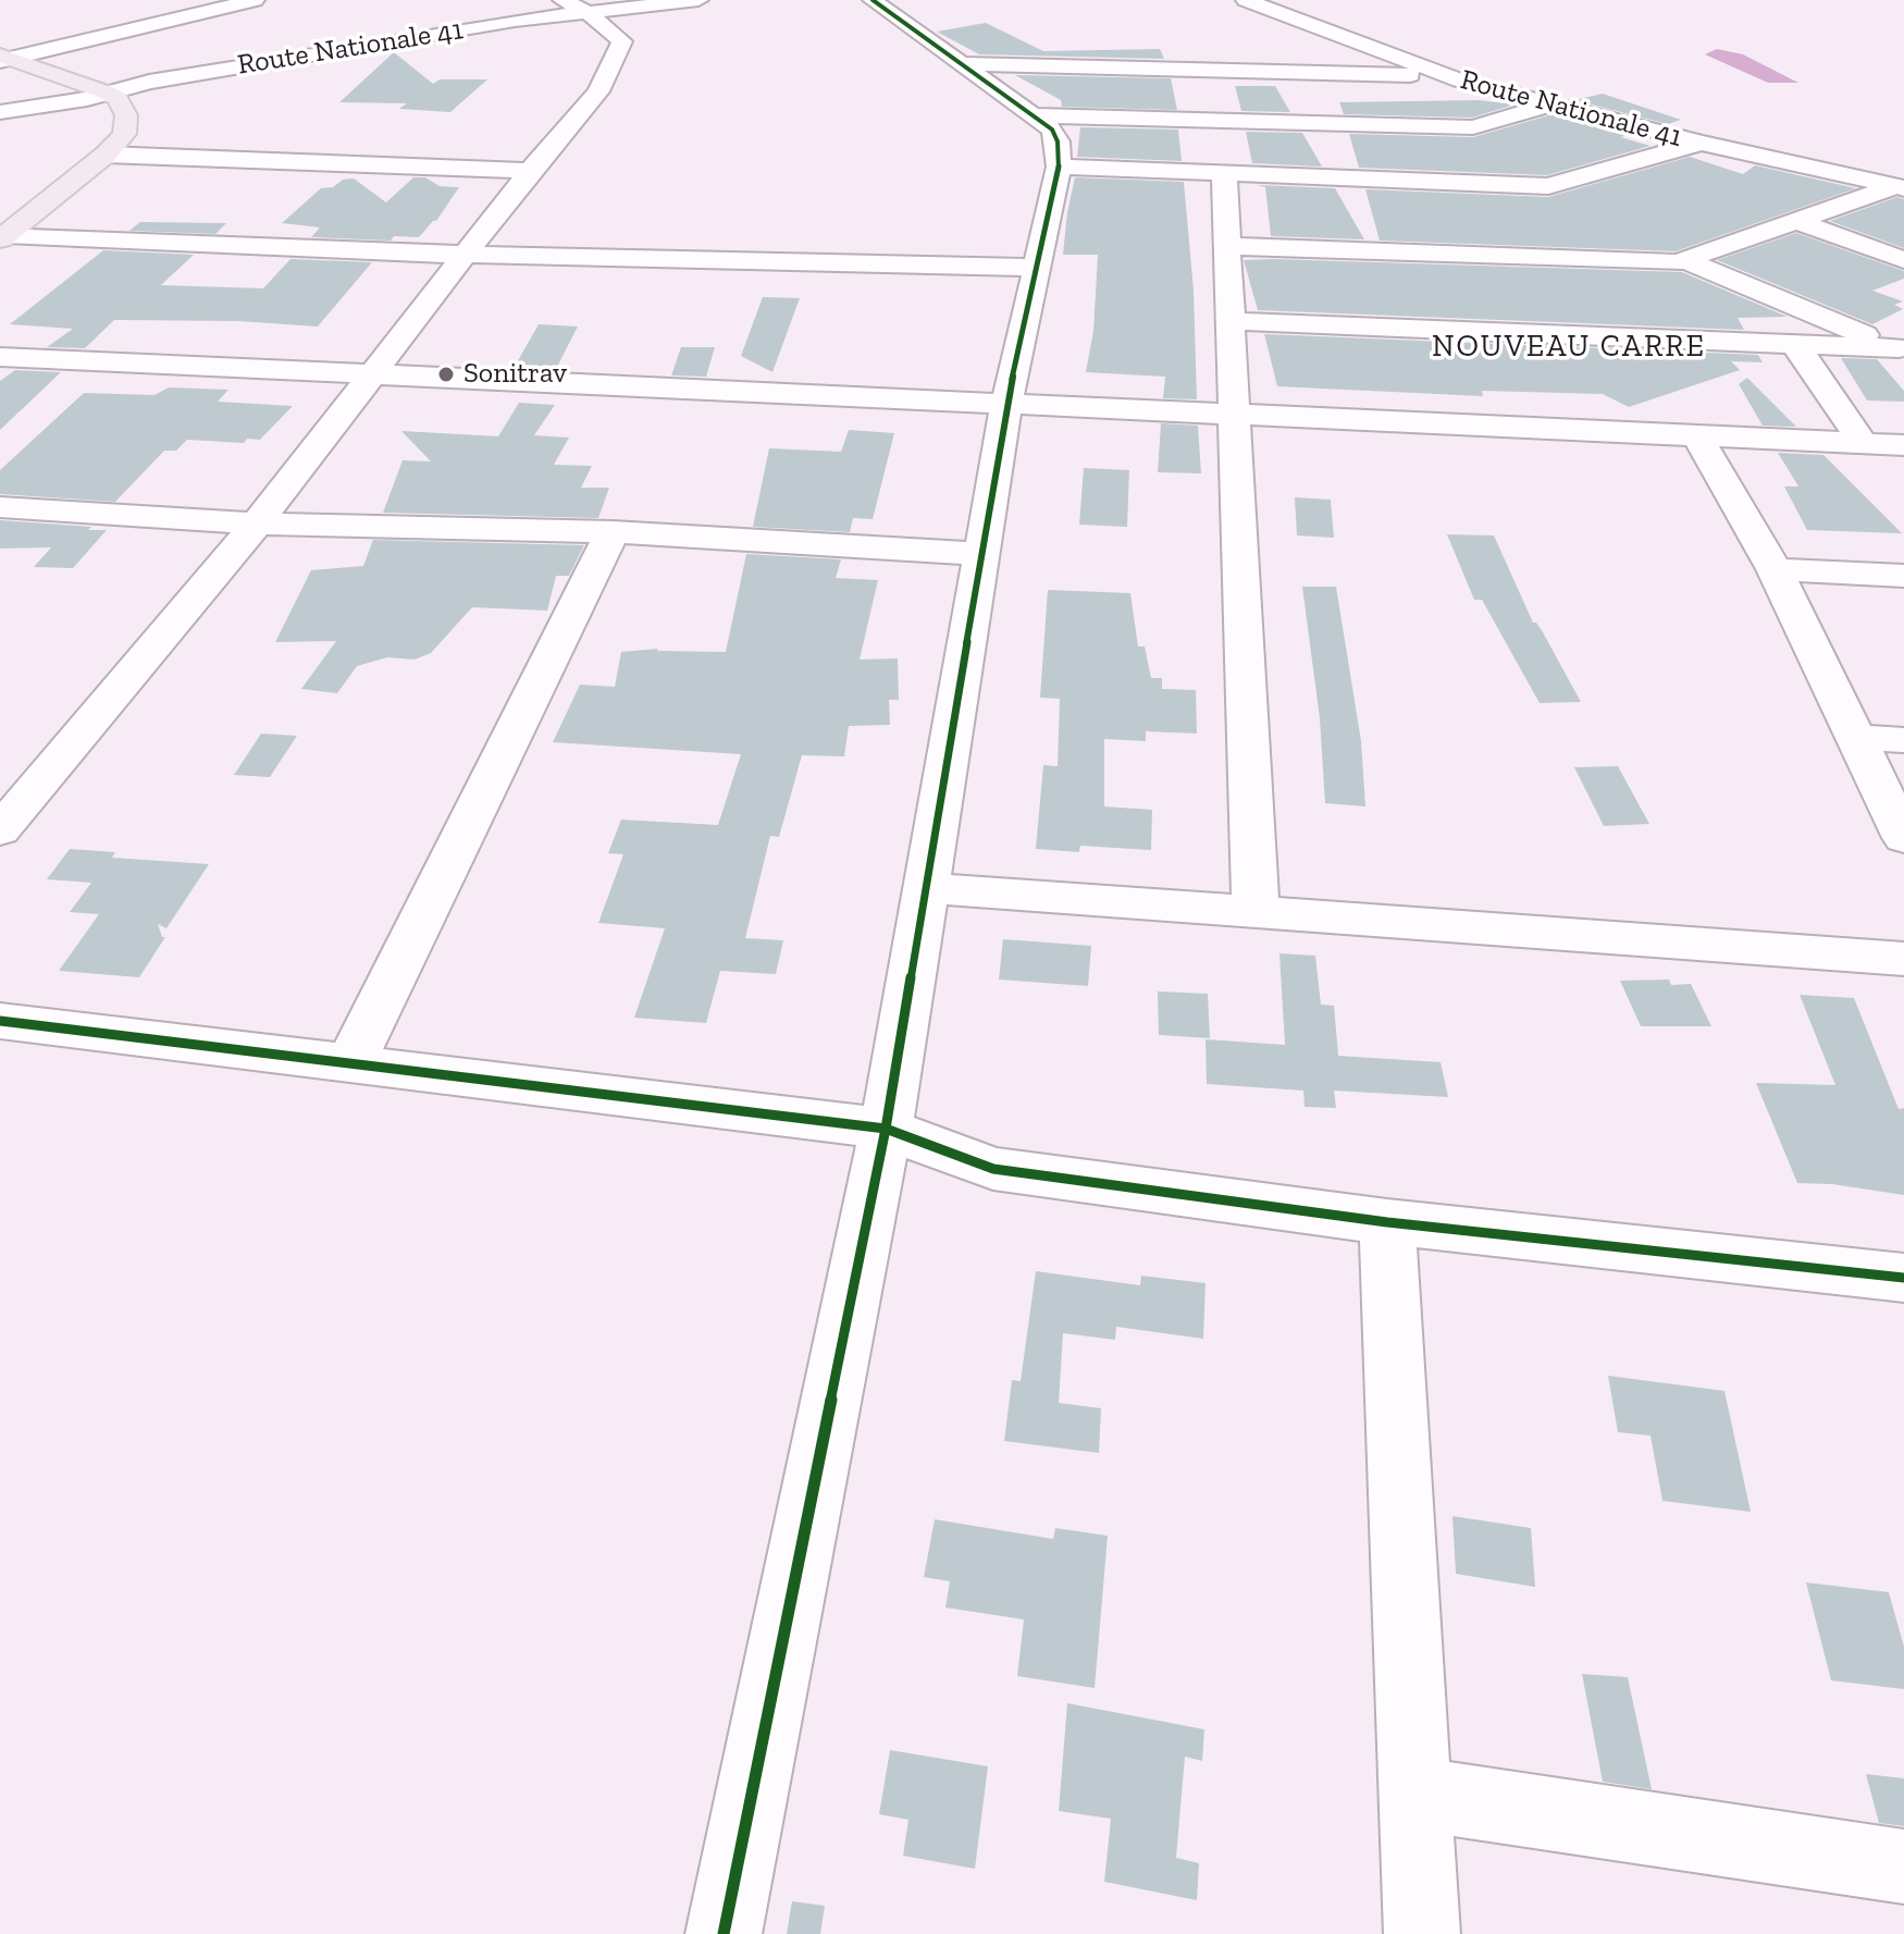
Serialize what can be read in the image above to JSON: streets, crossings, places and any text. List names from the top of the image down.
{
  "streets": {
    "street": ["Route Nationale 41"]
  },
  "districts": ["NOUVEAU CARRE"],
  "places": ["Sonitrav"]
}
